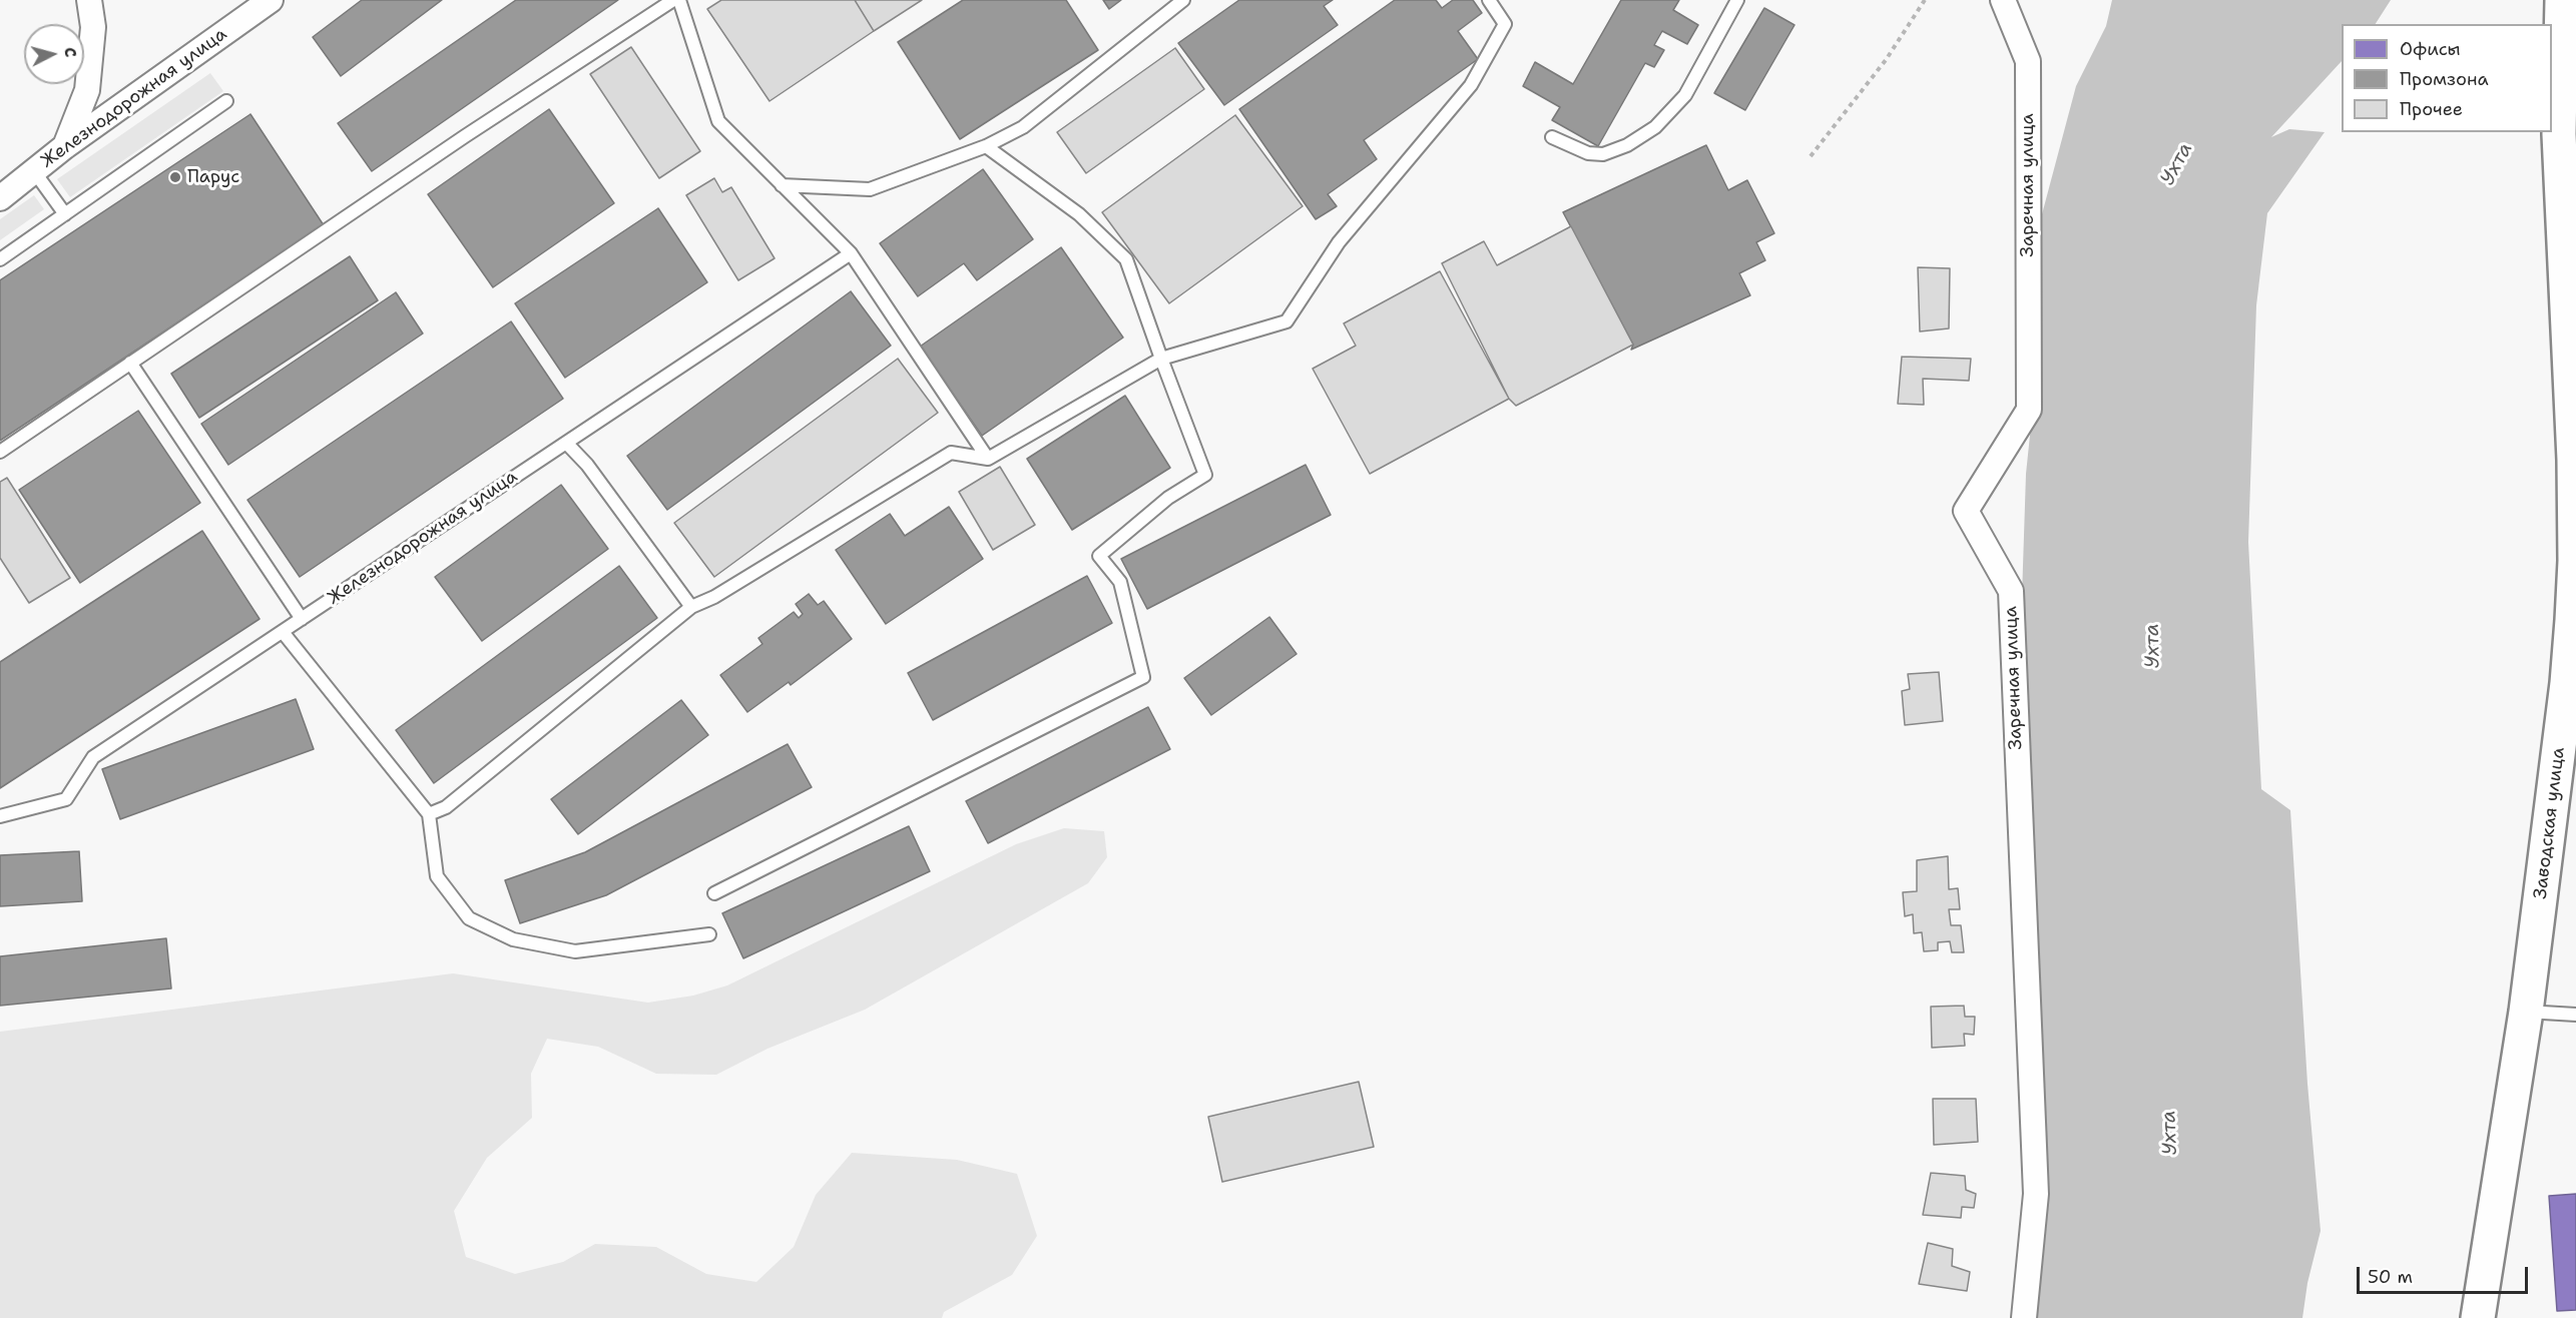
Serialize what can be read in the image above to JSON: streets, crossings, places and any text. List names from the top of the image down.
{
  "streets": {
    "street": ["Железнодорожная улица", "Заречная улица", "Заводская улица"]
  },
  "water": ["Ухта"],
  "places": ["Парус"],
  "legend": ["Офисы", "Промзона", "Прочее"],
  "scale_bar": "50 m",
  "north": "right"
}
